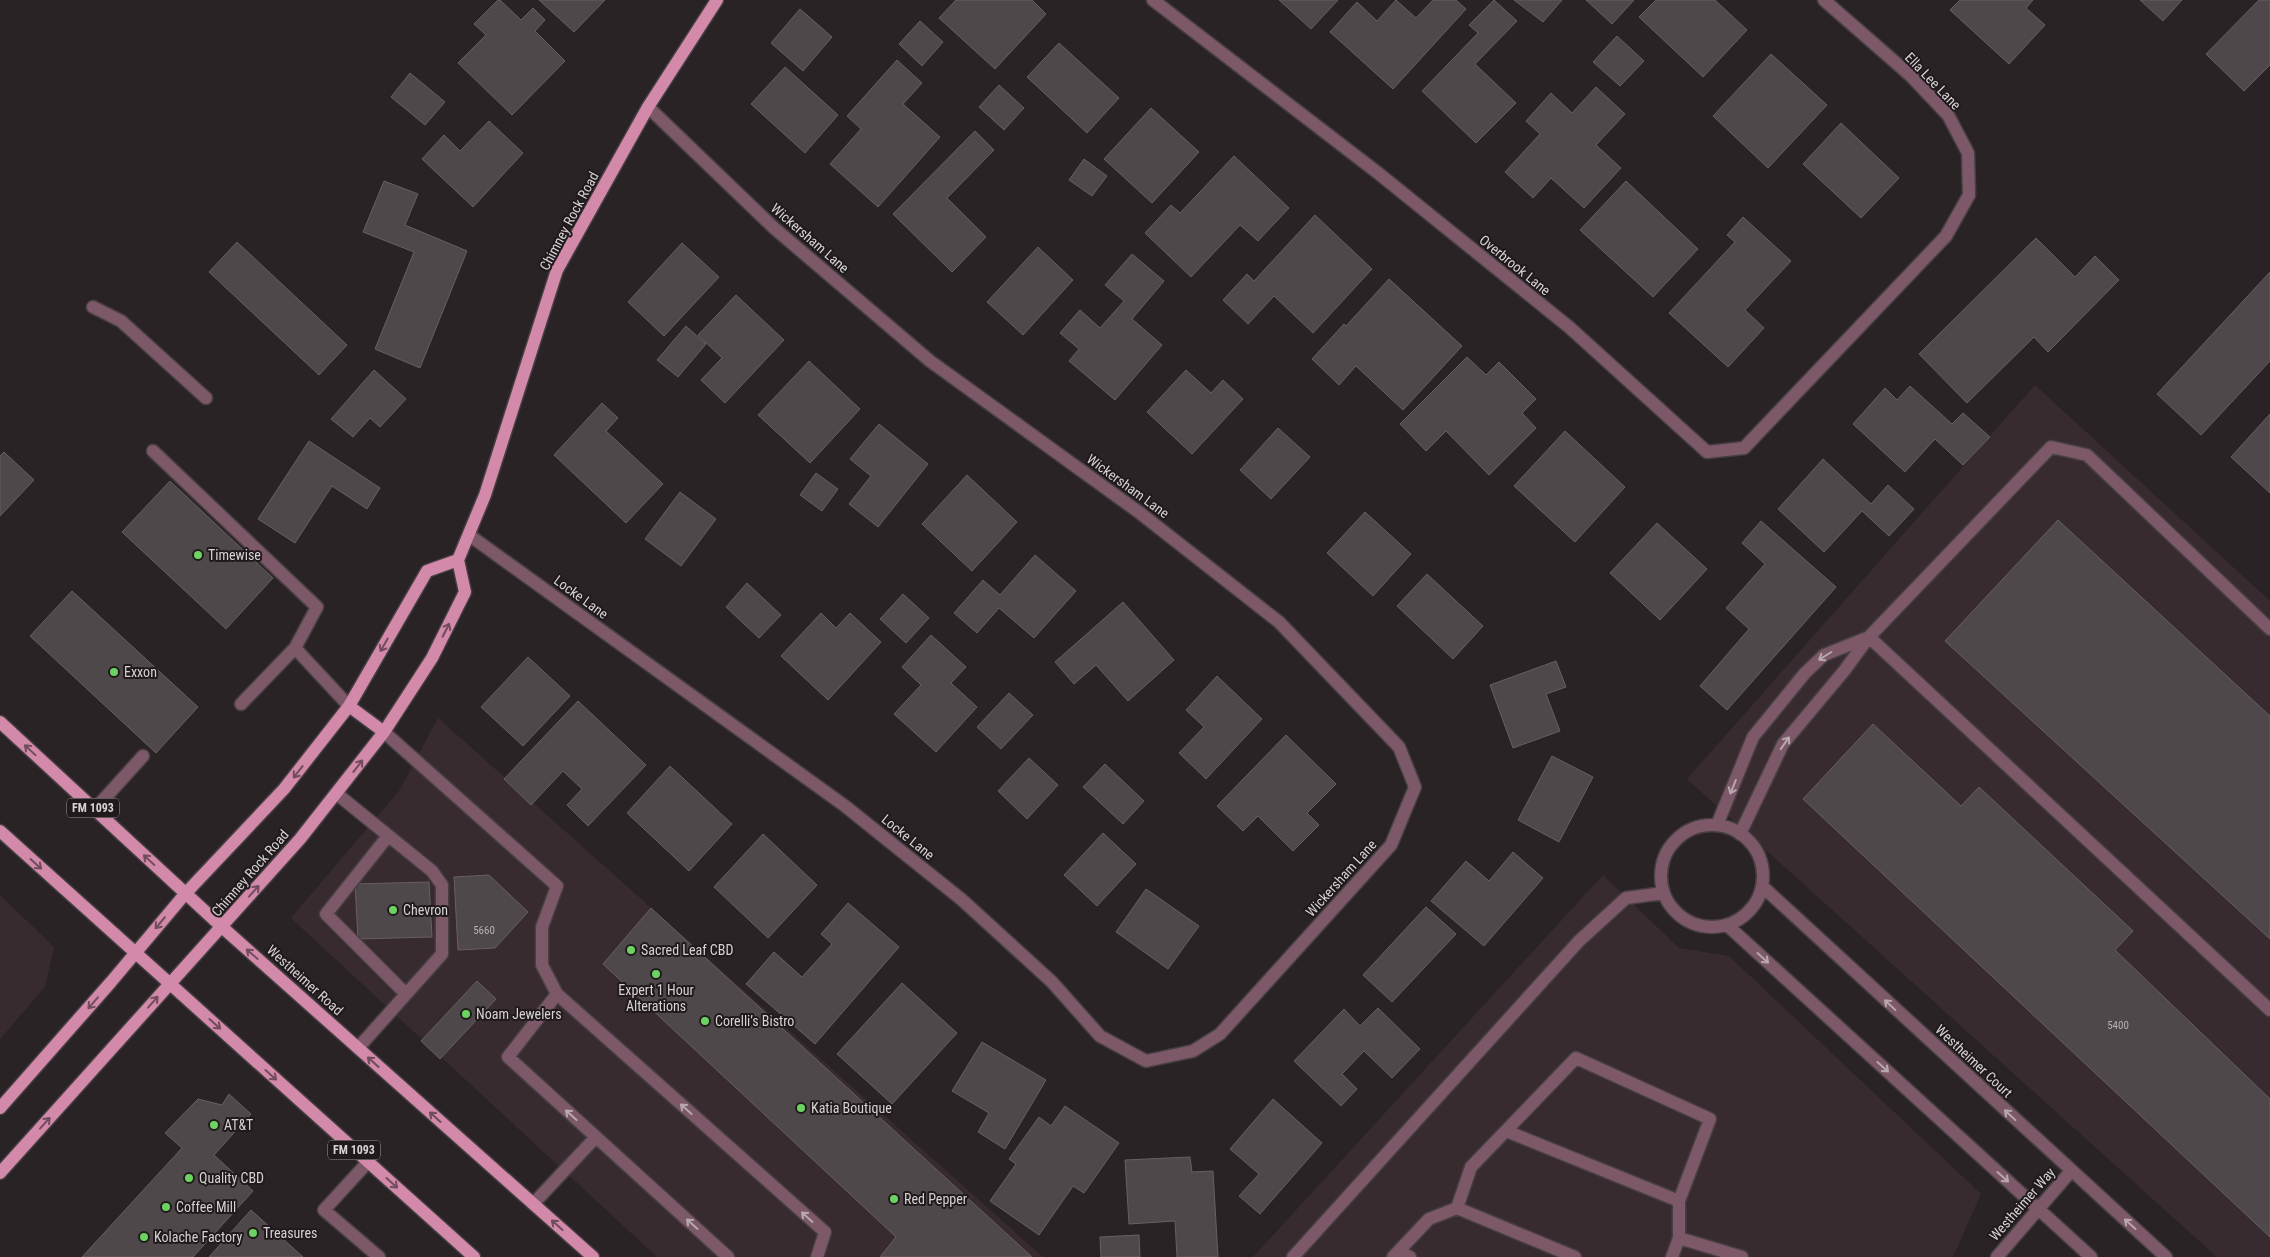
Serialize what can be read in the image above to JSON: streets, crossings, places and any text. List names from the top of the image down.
{
  "streets": {
    "main road": ["Chimney Rock Road", "FM 1093", "Westheimer Road"],
    "street": [
      "Ella Lee Lane",
      "Wickersham Lane",
      "Overbrook Lane",
      "Locke Lane",
      "Westheimer Court",
      "Westheimer Way"
    ]
  },
  "crossings": [
    ["Ella Lee Lane", "Overbrook Lane"],
    ["Chimney Rock Road", "Wickersham Lane"],
    ["Chimney Rock Road", "Locke Lane"],
    ["Chimney Rock Road", "FM 1093"],
    ["Chimney Rock Road", "Westheimer Road"],
    ["Wickersham Lane", "Locke Lane"],
    ["Westheimer Court", "Westheimer Way"]
  ],
  "places": [
    "Timewise",
    "Exxon",
    "Chevron",
    "Sacred Leaf CBD",
    "Expert 1 Hour Alterations",
    "Noam Jewelers",
    "Corelli’s Bistro",
    "Katia Boutique",
    "AT&T",
    "Quality CBD",
    "Red Pepper",
    "Coffee Mill",
    "Treasures",
    "Kolache Factory"
  ],
  "house_numbers": ["5660", "5400"]
}
